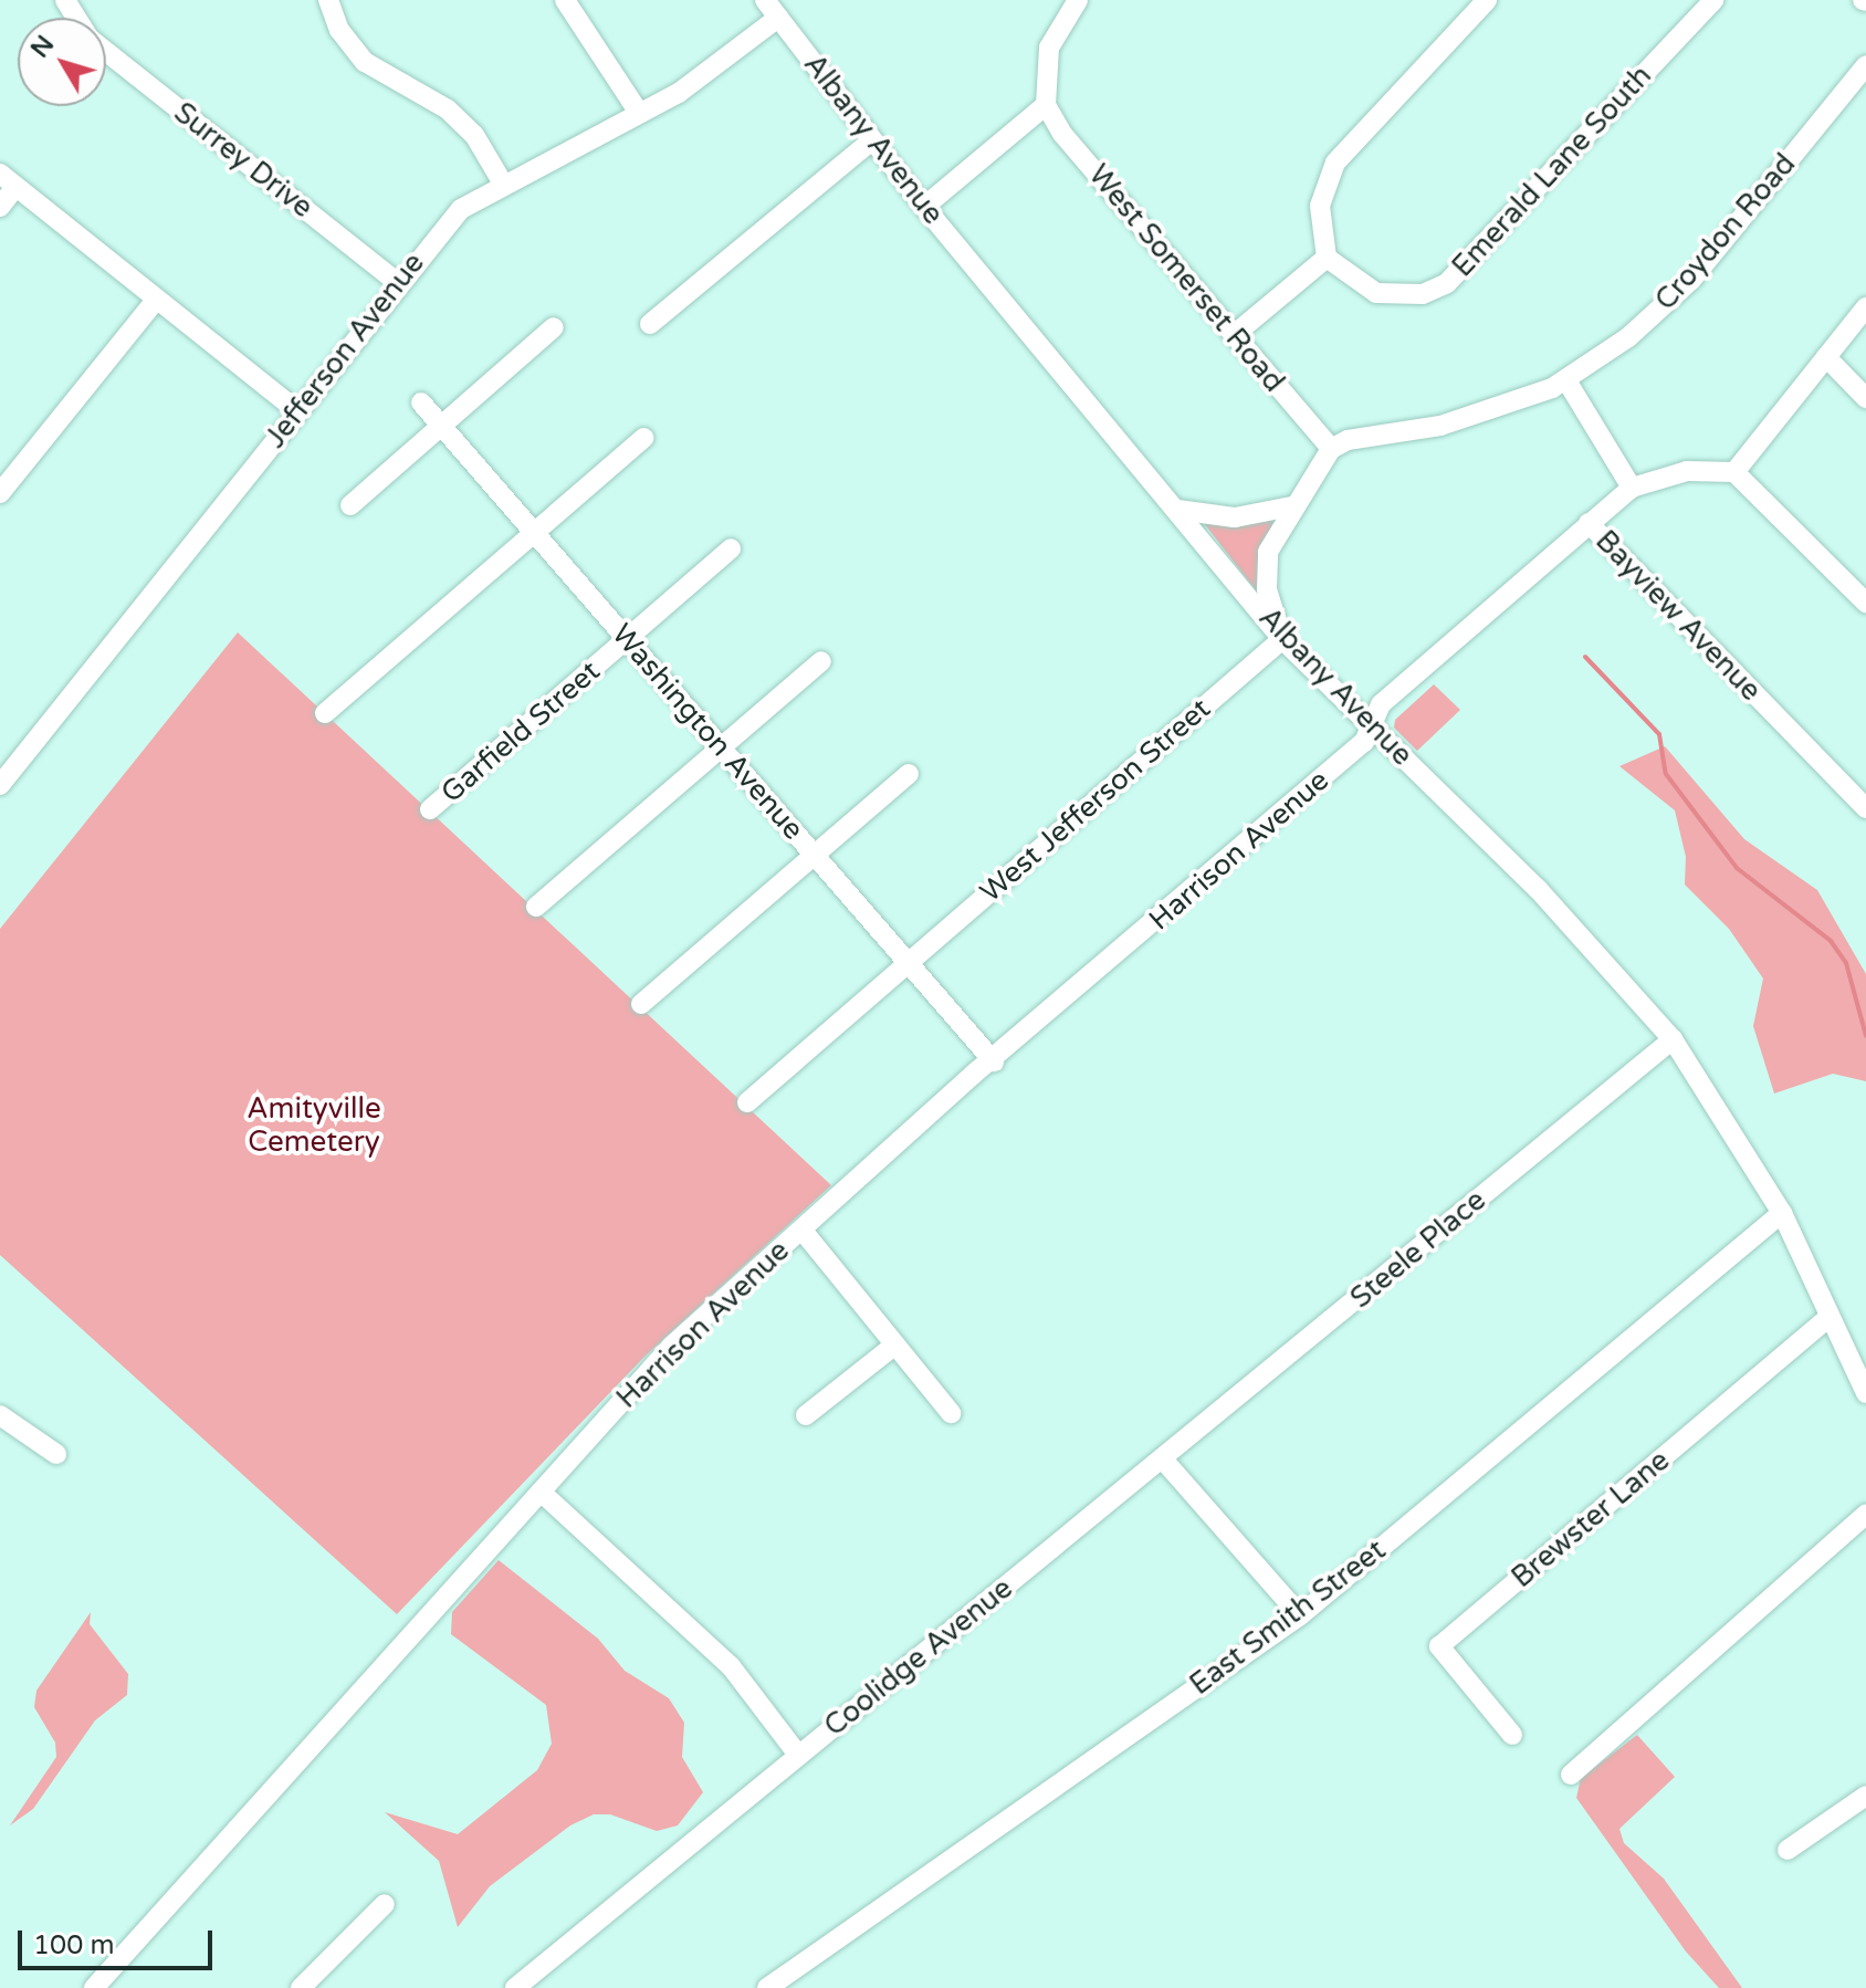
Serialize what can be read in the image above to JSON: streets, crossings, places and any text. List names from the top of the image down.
{
  "streets": {
    "street": [
      "Albany Avenue",
      "Surrey Drive",
      "Emerald Lane South",
      "Croydon Road",
      "West Somerset Road",
      "Jefferson Avenue",
      "Bayview Avenue",
      "Garfield Street",
      "Washington Avenue",
      "West Jefferson Street",
      "Harrison Avenue",
      "Steele Place",
      "Brewster Lane",
      "East Smith Street",
      "Coolidge Avenue"
    ]
  },
  "crossings": [
    ["Albany Avenue", "Jefferson Avenue"],
    ["Albany Avenue", "Bayview Avenue"],
    ["Albany Avenue", "West Jefferson Street"],
    ["Albany Avenue", "Harrison Avenue"],
    ["Albany Avenue", "Steele Place"],
    ["Albany Avenue", "Brewster Lane"],
    ["Albany Avenue", "East Smith Street"],
    ["Surrey Drive", "Jefferson Avenue"],
    ["Croydon Road", "West Somerset Road"],
    ["Bayview Avenue", "Harrison Avenue"],
    ["Garfield Street", "Washington Avenue"],
    ["Washington Avenue", "West Jefferson Street"],
    ["Washington Avenue", "Harrison Avenue"],
    ["Steele Place", "Coolidge Avenue"]
  ],
  "parks": ["Amityville Cemetery"],
  "scale_bar": "100 m",
  "north": "top left"
}
